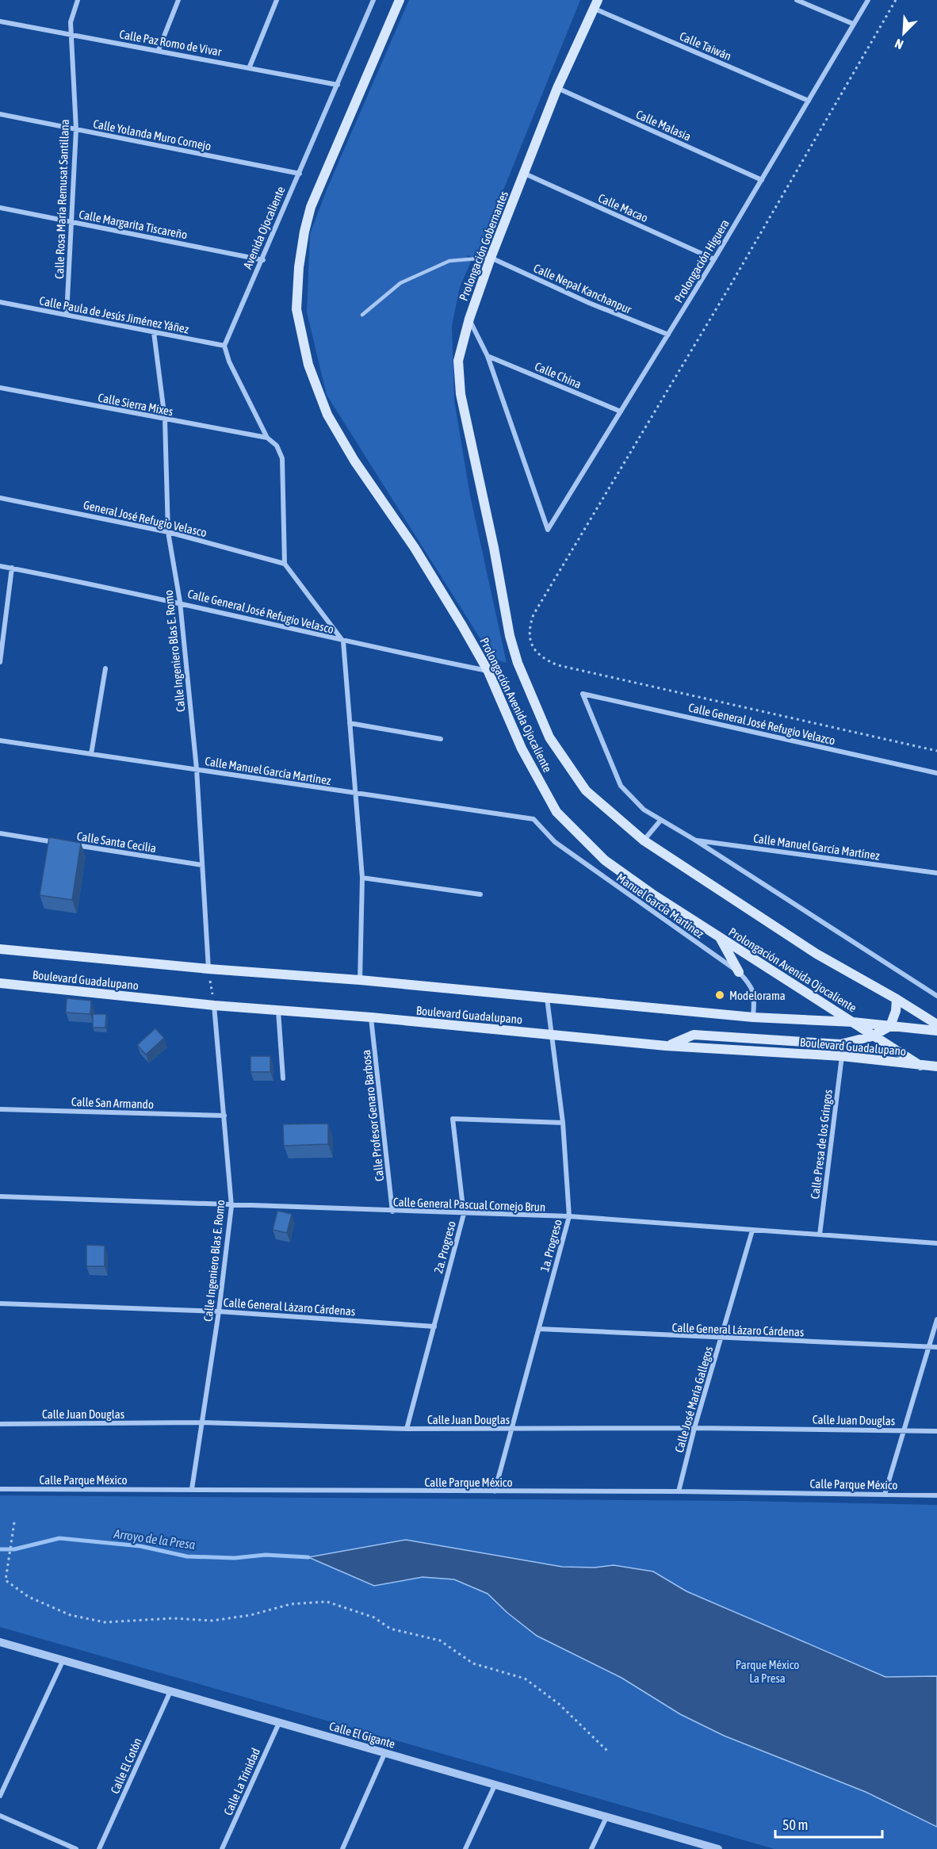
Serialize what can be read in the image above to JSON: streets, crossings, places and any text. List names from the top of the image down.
{
  "streets": {
    "main road": ["Prolongación Gobernantes", "Prolongación Avenida Ojocaliente", "Boulevard Guadalupano"],
    "street": [
      "Calle Paz Romo de Vivar",
      "Calle Taiwán",
      "Calle Malasia",
      "Calle Yolanda Muro Cornejo",
      "Calle Rosa María Remusat Santillana",
      "Calle Macao",
      "Calle Margarita Tiscareño",
      "Avenida Ojocaliente",
      "Prolongación Higuera",
      "Calle Nepal Kanchanpur",
      "Calle Paula de Jesús Jiménez Yáñez",
      "Calle China",
      "Calle Sierra Mixes",
      "General José Refugio Velasco",
      "Calle General José Refugio Velasco",
      "Calle Ingeniero Blas E. Romo",
      "Calle General José Refugio Velazco",
      "Calle Manuel García Martínez",
      "Calle Santa Cecilia",
      "Manuel García Martínez",
      "Calle San Armando",
      "Calle Profesor Genaro Barbosa",
      "Calle Presa de los Gringos",
      "Calle General Pascual Cornejo Brun",
      "1a. Progreso",
      "2a. Progreso",
      "Calle General Lázaro Cárdenas",
      "Calle José María Gallegos",
      "Calle Juan Douglas",
      "Calle Parque México",
      "Calle El Gigante",
      "Calle El Cotón",
      "Calle La Trinidad"
    ]
  },
  "crossings": [
    ["Calle Paz Romo de Vivar", "Calle Rosa María Remusat Santillana"],
    ["Calle Paz Romo de Vivar", "Avenida Ojocaliente"],
    ["Calle Taiwán", "Prolongación Gobernantes"],
    ["Calle Taiwán", "Prolongación Higuera"],
    ["Calle Malasia", "Prolongación Gobernantes"],
    ["Calle Malasia", "Prolongación Higuera"],
    ["Calle Yolanda Muro Cornejo", "Calle Rosa María Remusat Santillana"],
    ["Calle Yolanda Muro Cornejo", "Avenida Ojocaliente"],
    ["Calle Rosa María Remusat Santillana", "Calle Margarita Tiscareño"],
    ["Calle Rosa María Remusat Santillana", "Calle Paula de Jesús Jiménez Yáñez"],
    ["Calle Macao", "Prolongación Gobernantes"],
    ["Calle Macao", "Prolongación Higuera"],
    ["Calle Margarita Tiscareño", "Avenida Ojocaliente"],
    ["Avenida Ojocaliente", "Calle Paula de Jesús Jiménez Yáñez"],
    ["Prolongación Gobernantes", "Prolongación Higuera"],
    ["Prolongación Gobernantes", "Calle Nepal Kanchanpur"],
    ["Prolongación Gobernantes", "Calle China"],
    ["Prolongación Gobernantes", "Prolongación Avenida Ojocaliente"],
    ["Prolongación Higuera", "Calle Nepal Kanchanpur"],
    ["Prolongación Higuera", "Calle China"],
    ["Calle Paula de Jesús Jiménez Yáñez", "Calle Ingeniero Blas E. Romo"],
    ["Calle Sierra Mixes", "Calle Ingeniero Blas E. Romo"],
    ["General José Refugio Velasco", "Calle Ingeniero Blas E. Romo"],
    ["Calle General José Refugio Velasco", "Calle Ingeniero Blas E. Romo"],
    ["Calle General José Refugio Velasco", "Prolongación Avenida Ojocaliente"],
    ["Calle Ingeniero Blas E. Romo", "Calle Manuel García Martínez"],
    ["Calle Ingeniero Blas E. Romo", "Calle Santa Cecilia"],
    ["Calle Ingeniero Blas E. Romo", "Boulevard Guadalupano"],
    ["Calle Ingeniero Blas E. Romo", "Calle San Armando"],
    ["Calle Ingeniero Blas E. Romo", "Calle General Pascual Cornejo Brun"],
    ["Calle Ingeniero Blas E. Romo", "Calle General Lázaro Cárdenas"],
    ["Calle Ingeniero Blas E. Romo", "Calle Juan Douglas"],
    ["Calle Ingeniero Blas E. Romo", "Calle Parque México"],
    ["Prolongación Avenida Ojocaliente", "Boulevard Guadalupano"],
    ["Calle Manuel García Martínez", "Manuel García Martínez"],
    ["Manuel García Martínez", "Boulevard Guadalupano"],
    ["Boulevard Guadalupano", "Calle Profesor Genaro Barbosa"],
    ["Boulevard Guadalupano", "Calle Presa de los Gringos"],
    ["Boulevard Guadalupano", "1a. Progreso"],
    ["Calle Profesor Genaro Barbosa", "Calle General Pascual Cornejo Brun"],
    ["Calle Presa de los Gringos", "Calle General Pascual Cornejo Brun"],
    ["Calle General Pascual Cornejo Brun", "1a. Progreso"],
    ["Calle General Pascual Cornejo Brun", "2a. Progreso"],
    ["Calle General Pascual Cornejo Brun", "Calle José María Gallegos"],
    ["1a. Progreso", "2a. Progreso"],
    ["1a. Progreso", "Calle General Lázaro Cárdenas"],
    ["1a. Progreso", "Calle Juan Douglas"],
    ["1a. Progreso", "Calle Parque México"],
    ["2a. Progreso", "Calle General Lázaro Cárdenas"],
    ["2a. Progreso", "Calle Juan Douglas"],
    ["Calle General Lázaro Cárdenas", "Calle José María Gallegos"],
    ["Calle José María Gallegos", "Calle Juan Douglas"],
    ["Calle José María Gallegos", "Calle Parque México"],
    ["Calle El Gigante", "Calle El Cotón"],
    ["Calle El Gigante", "Calle La Trinidad"]
  ],
  "water": ["Arroyo de la Presa"],
  "parks": ["Parque México La Presa"],
  "places": ["Modelorama"],
  "scale_bar": "50 m",
  "north": "bottom left"
}
